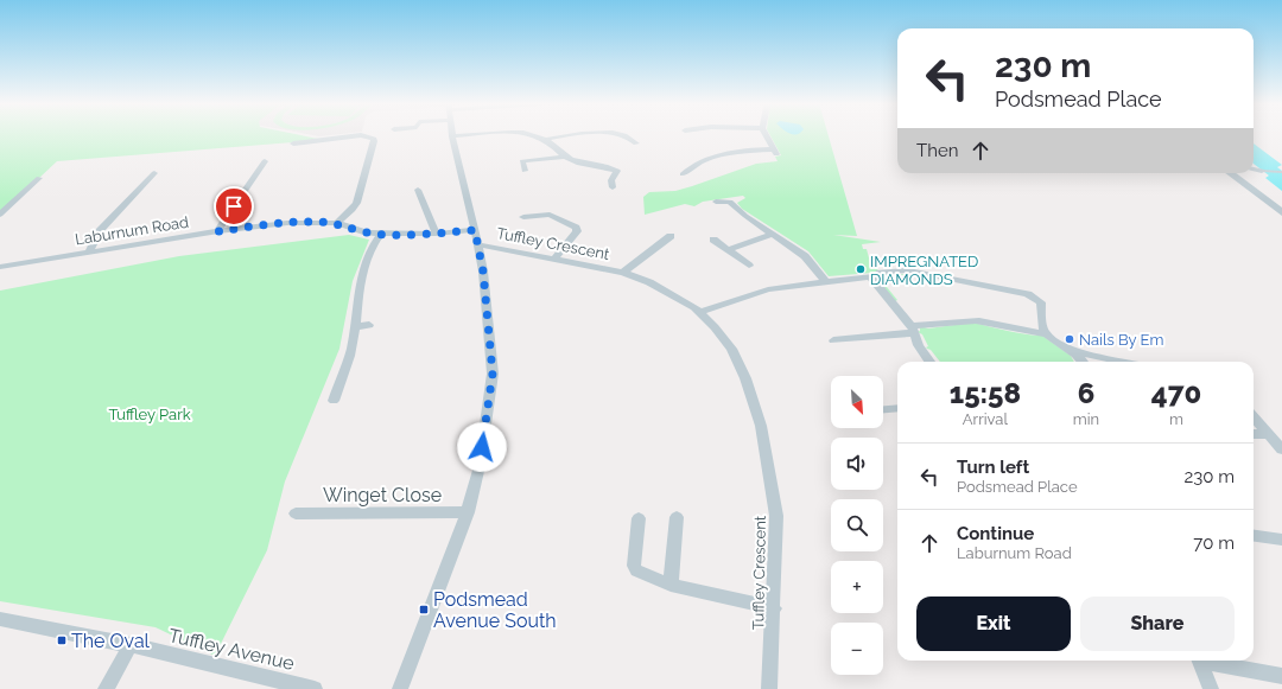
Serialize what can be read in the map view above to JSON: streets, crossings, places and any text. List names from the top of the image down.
{
  "streets": {
    "street": [
      "Laburnum Road",
      "Tuffley Crescent",
      "Winget Close",
      "Tuffley Avenue"
    ]
  },
  "parks": ["Tuffley Park"],
  "places": {
    "other": ["IMPREGNATED DIAMONDS", "Nails By Em"],
    "transit": ["Podsmead Avenue South", "The Oval"]
  },
  "north": "bottom right",
  "page": {
    "turn": ["230 m", "Podsmead Place"],
    "then": "Then",
    "eta": [
      "15:58",
      "Arrival",
      "6",
      "min",
      "470",
      "m"
    ],
    "map_buttons": ["+", "−"],
    "list": [
      {
        "name": "Turn left",
        "note": "Podsmead Place",
        "value": "230 m"
      },
      {
        "name": "Continue",
        "note": "Laburnum Road",
        "value": "70 m"
      }
    ],
    "buttons": ["Exit", "Share"]
  }
}
